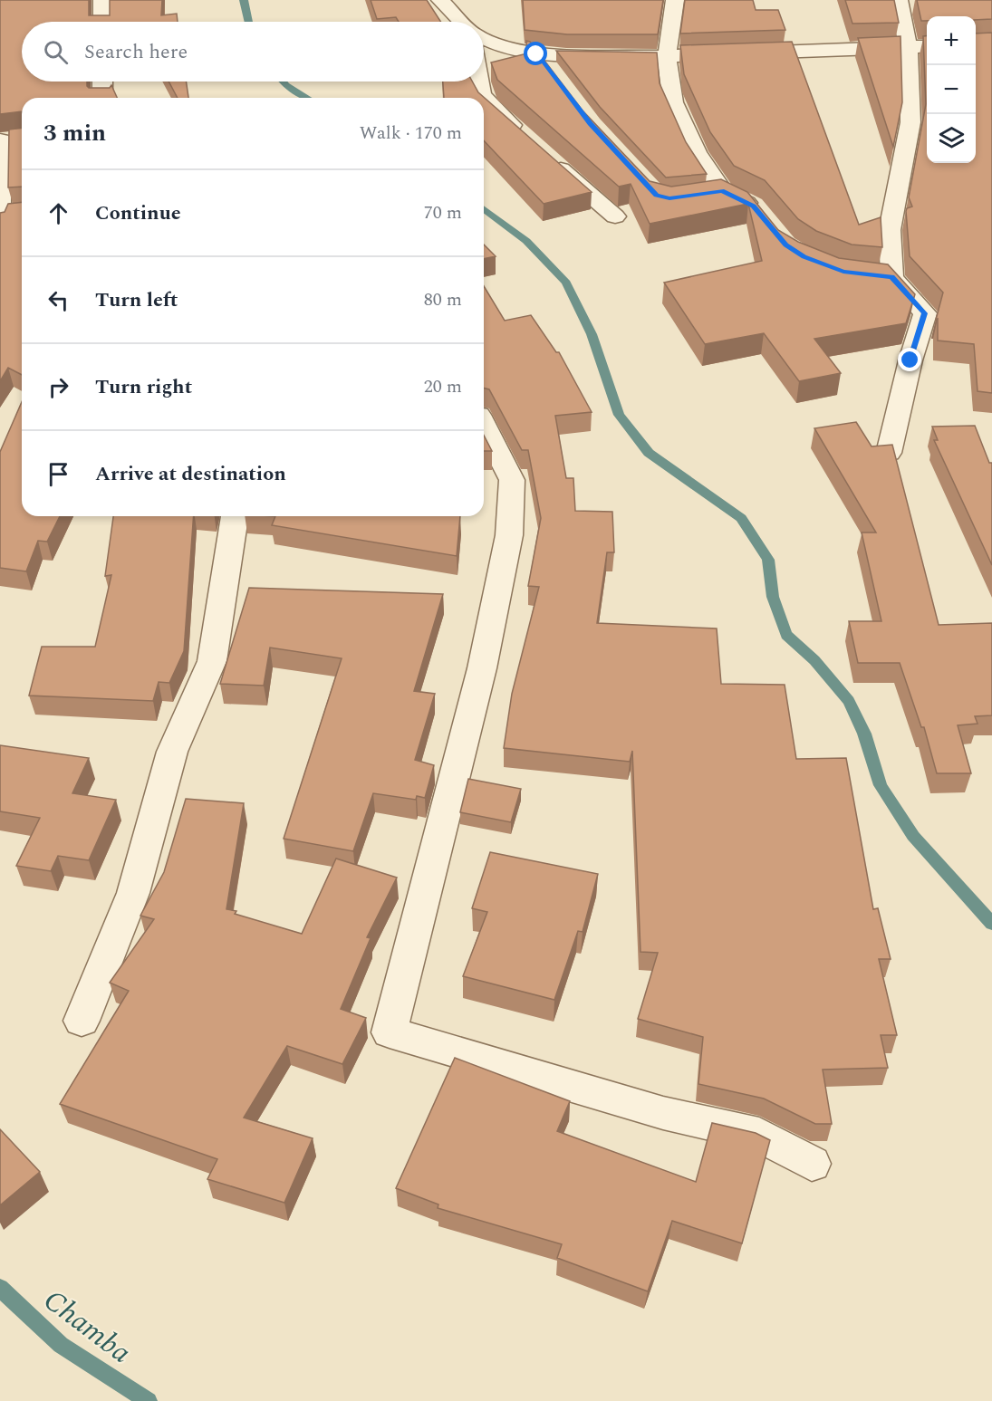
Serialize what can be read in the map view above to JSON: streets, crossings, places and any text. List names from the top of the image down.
{
  "water": ["Chamba"],
  "page": {
    "map_buttons": ["+", "−"],
    "search": "Search here",
    "heading": ["3 min", "Walk · 170 m"],
    "list": [
      ["Continue", "70 m"],
      ["Turn left", "80 m"],
      ["Turn right", "20 m"],
      "Arrive at destination"
    ]
  }
}
